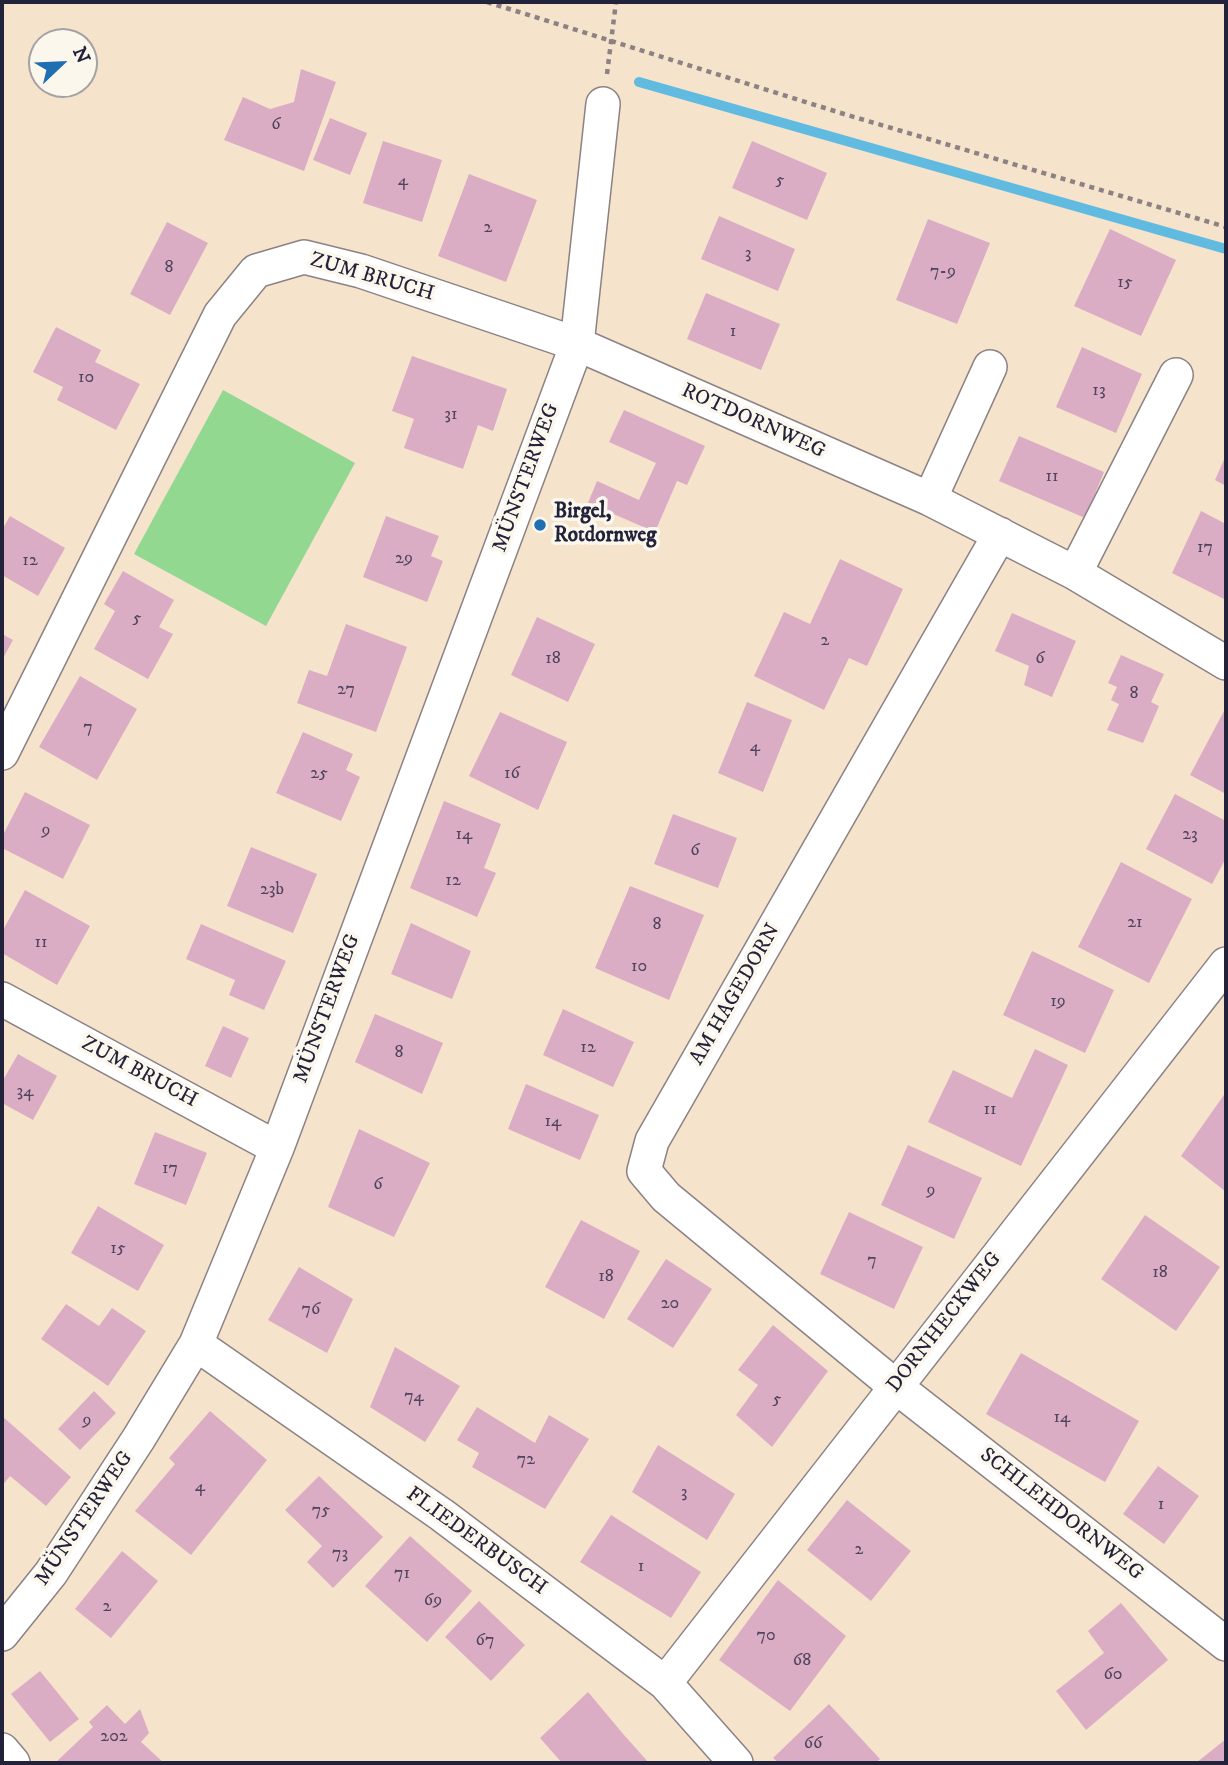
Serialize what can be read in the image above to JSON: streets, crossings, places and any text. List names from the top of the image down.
{
  "streets": {
    "street": [
      "ZUM BRUCH",
      "ROTDORNWEG",
      "MÜNSTERWEG",
      "AM HAGEDORN",
      "DORNHECKWEG",
      "SCHLEHDORNWEG",
      "FLIEDERBUSCH"
    ]
  },
  "crossings": [
    ["ZUM BRUCH", "ROTDORNWEG"],
    ["ZUM BRUCH", "MÜNSTERWEG"],
    ["ROTDORNWEG", "MÜNSTERWEG"],
    ["ROTDORNWEG", "AM HAGEDORN"],
    ["MÜNSTERWEG", "FLIEDERBUSCH"],
    ["AM HAGEDORN", "DORNHECKWEG"],
    ["AM HAGEDORN", "SCHLEHDORNWEG"],
    ["DORNHECKWEG", "SCHLEHDORNWEG"],
    ["DORNHECKWEG", "FLIEDERBUSCH"]
  ],
  "places": ["Birgel, Rotdornweg"],
  "house_numbers": [
    "6",
    "4",
    "5",
    "2",
    "3",
    "8",
    "7-9",
    "15",
    "1",
    "10",
    "13",
    "31",
    "11",
    "17",
    "29",
    "12",
    "5",
    "2",
    "18",
    "6",
    "27",
    "8",
    "7",
    "4",
    "25",
    "16",
    "9",
    "14",
    "23",
    "6",
    "12",
    "23b",
    "21",
    "8",
    "11",
    "10",
    "19",
    "12",
    "8",
    "34",
    "11",
    "14",
    "17",
    "6",
    "9",
    "15",
    "7",
    "18",
    "18",
    "20",
    "76",
    "74",
    "5",
    "14",
    "9",
    "72",
    "4",
    "3",
    "1",
    "75",
    "2",
    "73",
    "1",
    "71",
    "69",
    "2",
    "70",
    "67",
    "68",
    "60",
    "202",
    "66"
  ],
  "north": "top right"
}
